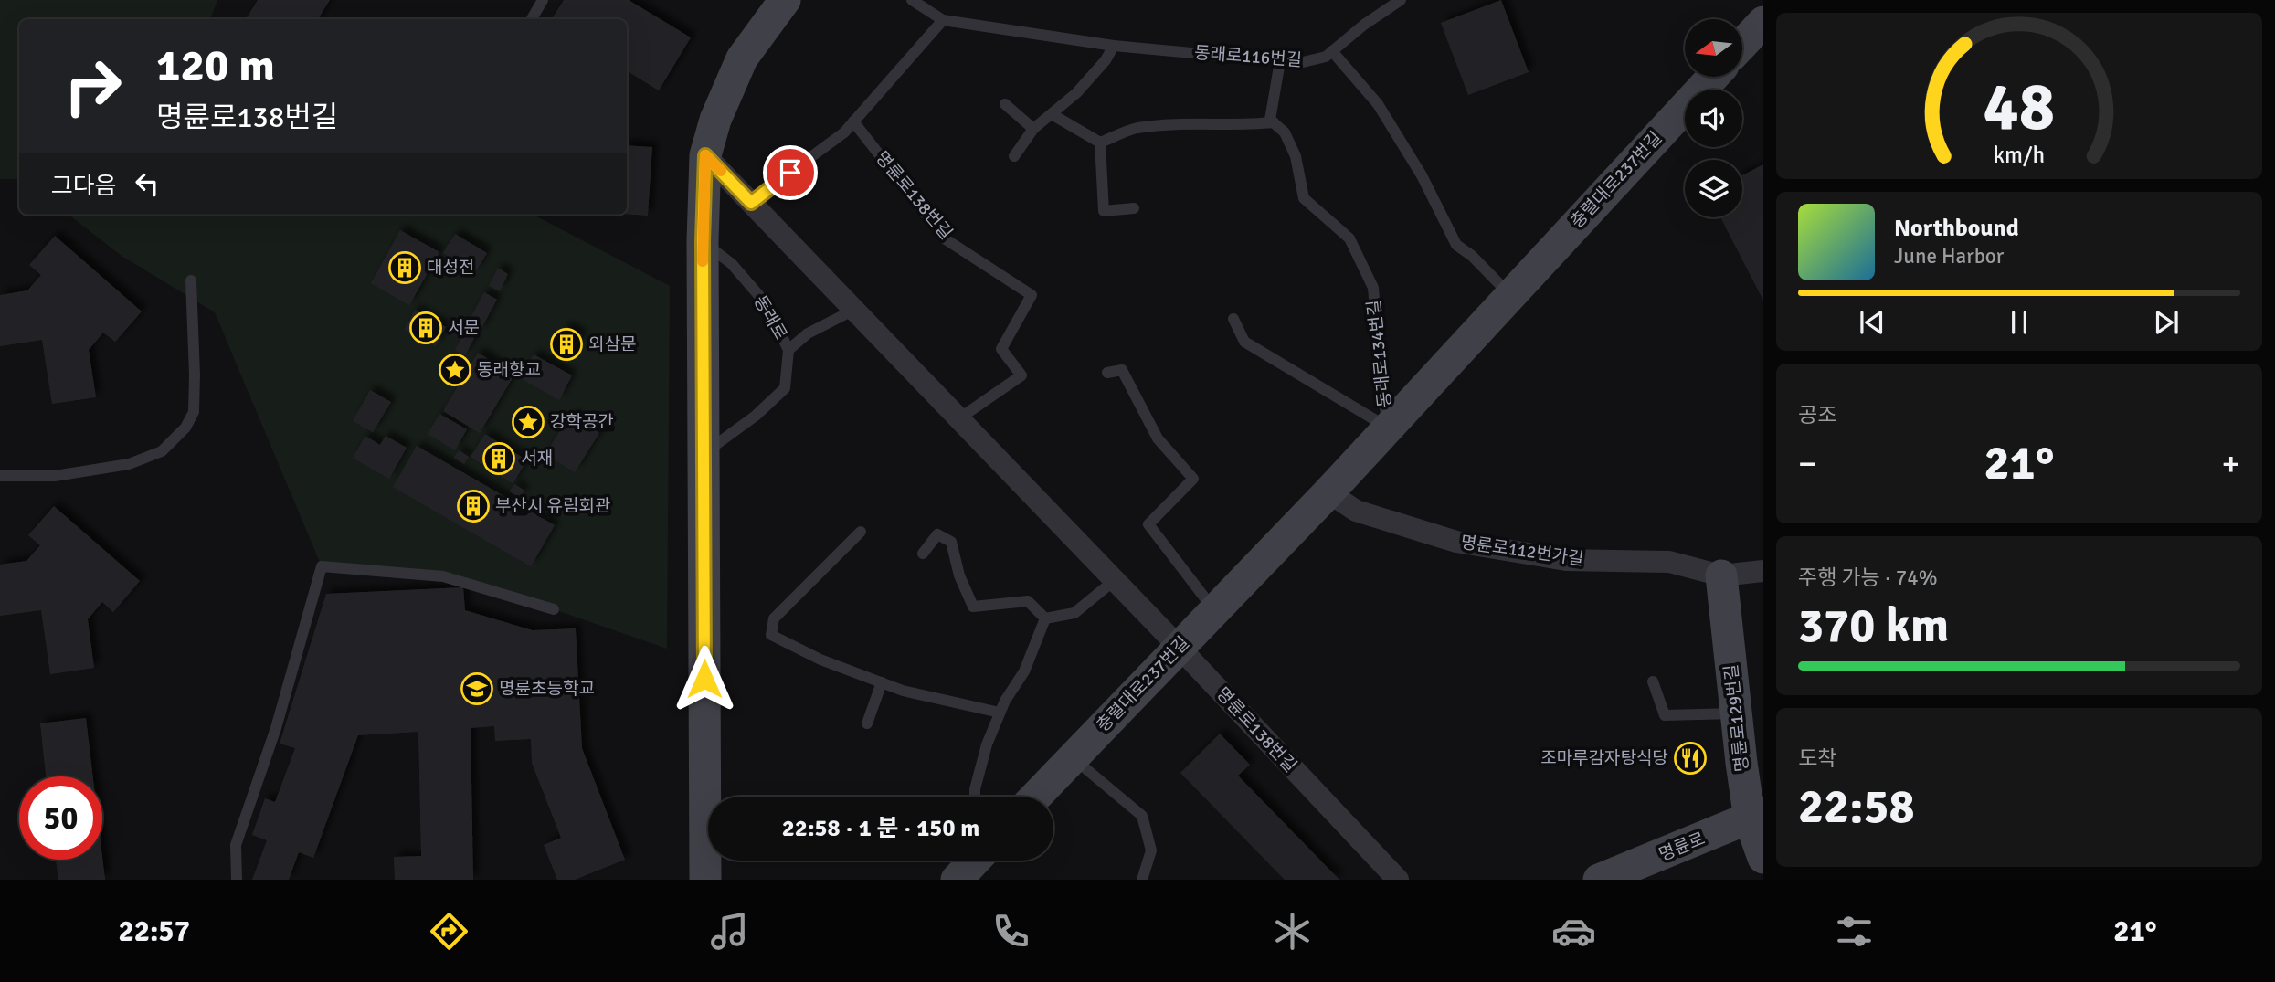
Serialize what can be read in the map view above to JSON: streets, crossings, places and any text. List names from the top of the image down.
{
  "streets": {
    "street": [
      "충렬대로237번길",
      "명륜로138번길",
      "명륜로112번가길",
      "명륜로129번길",
      "명륜로"
    ],
    "lane": ["동래로116번길", "동래로", "동래로134번길"]
  },
  "crossings": [
    ["충렬대로237번길", "명륜로138번길"],
    ["충렬대로237번길", "동래로134번길"],
    ["충렬대로237번길", "명륜로112번가길"],
    ["명륜로112번가길", "명륜로129번길"],
    ["명륜로129번길", "명륜로"]
  ],
  "places": {
    "building": [
      "대성전",
      "서문",
      "외삼문",
      "서재",
      "부산시 유림회관"
    ],
    "place": ["동래향교", "강학공간"],
    "school or university": ["명륜초등학교"],
    "restaurant": ["조마루감자탕식당"]
  },
  "north": "left",
  "page": {
    "turn": ["120 m", "명륜로138번길"],
    "then": "그다음",
    "song": ["Northbound", "June Harbor"],
    "tile": [
      "공조",
      ["주행 가능 · 74%", "370 km"],
      ["도착", "22:58"]
    ],
    "heat": ["−", "21°", "+"],
    "limit": "50",
    "trip": "22:58 · 1 분 · 150 m",
    "tabs": ["22:57", "21°"],
    "gauge": ["48", "km/h"]
  }
}
